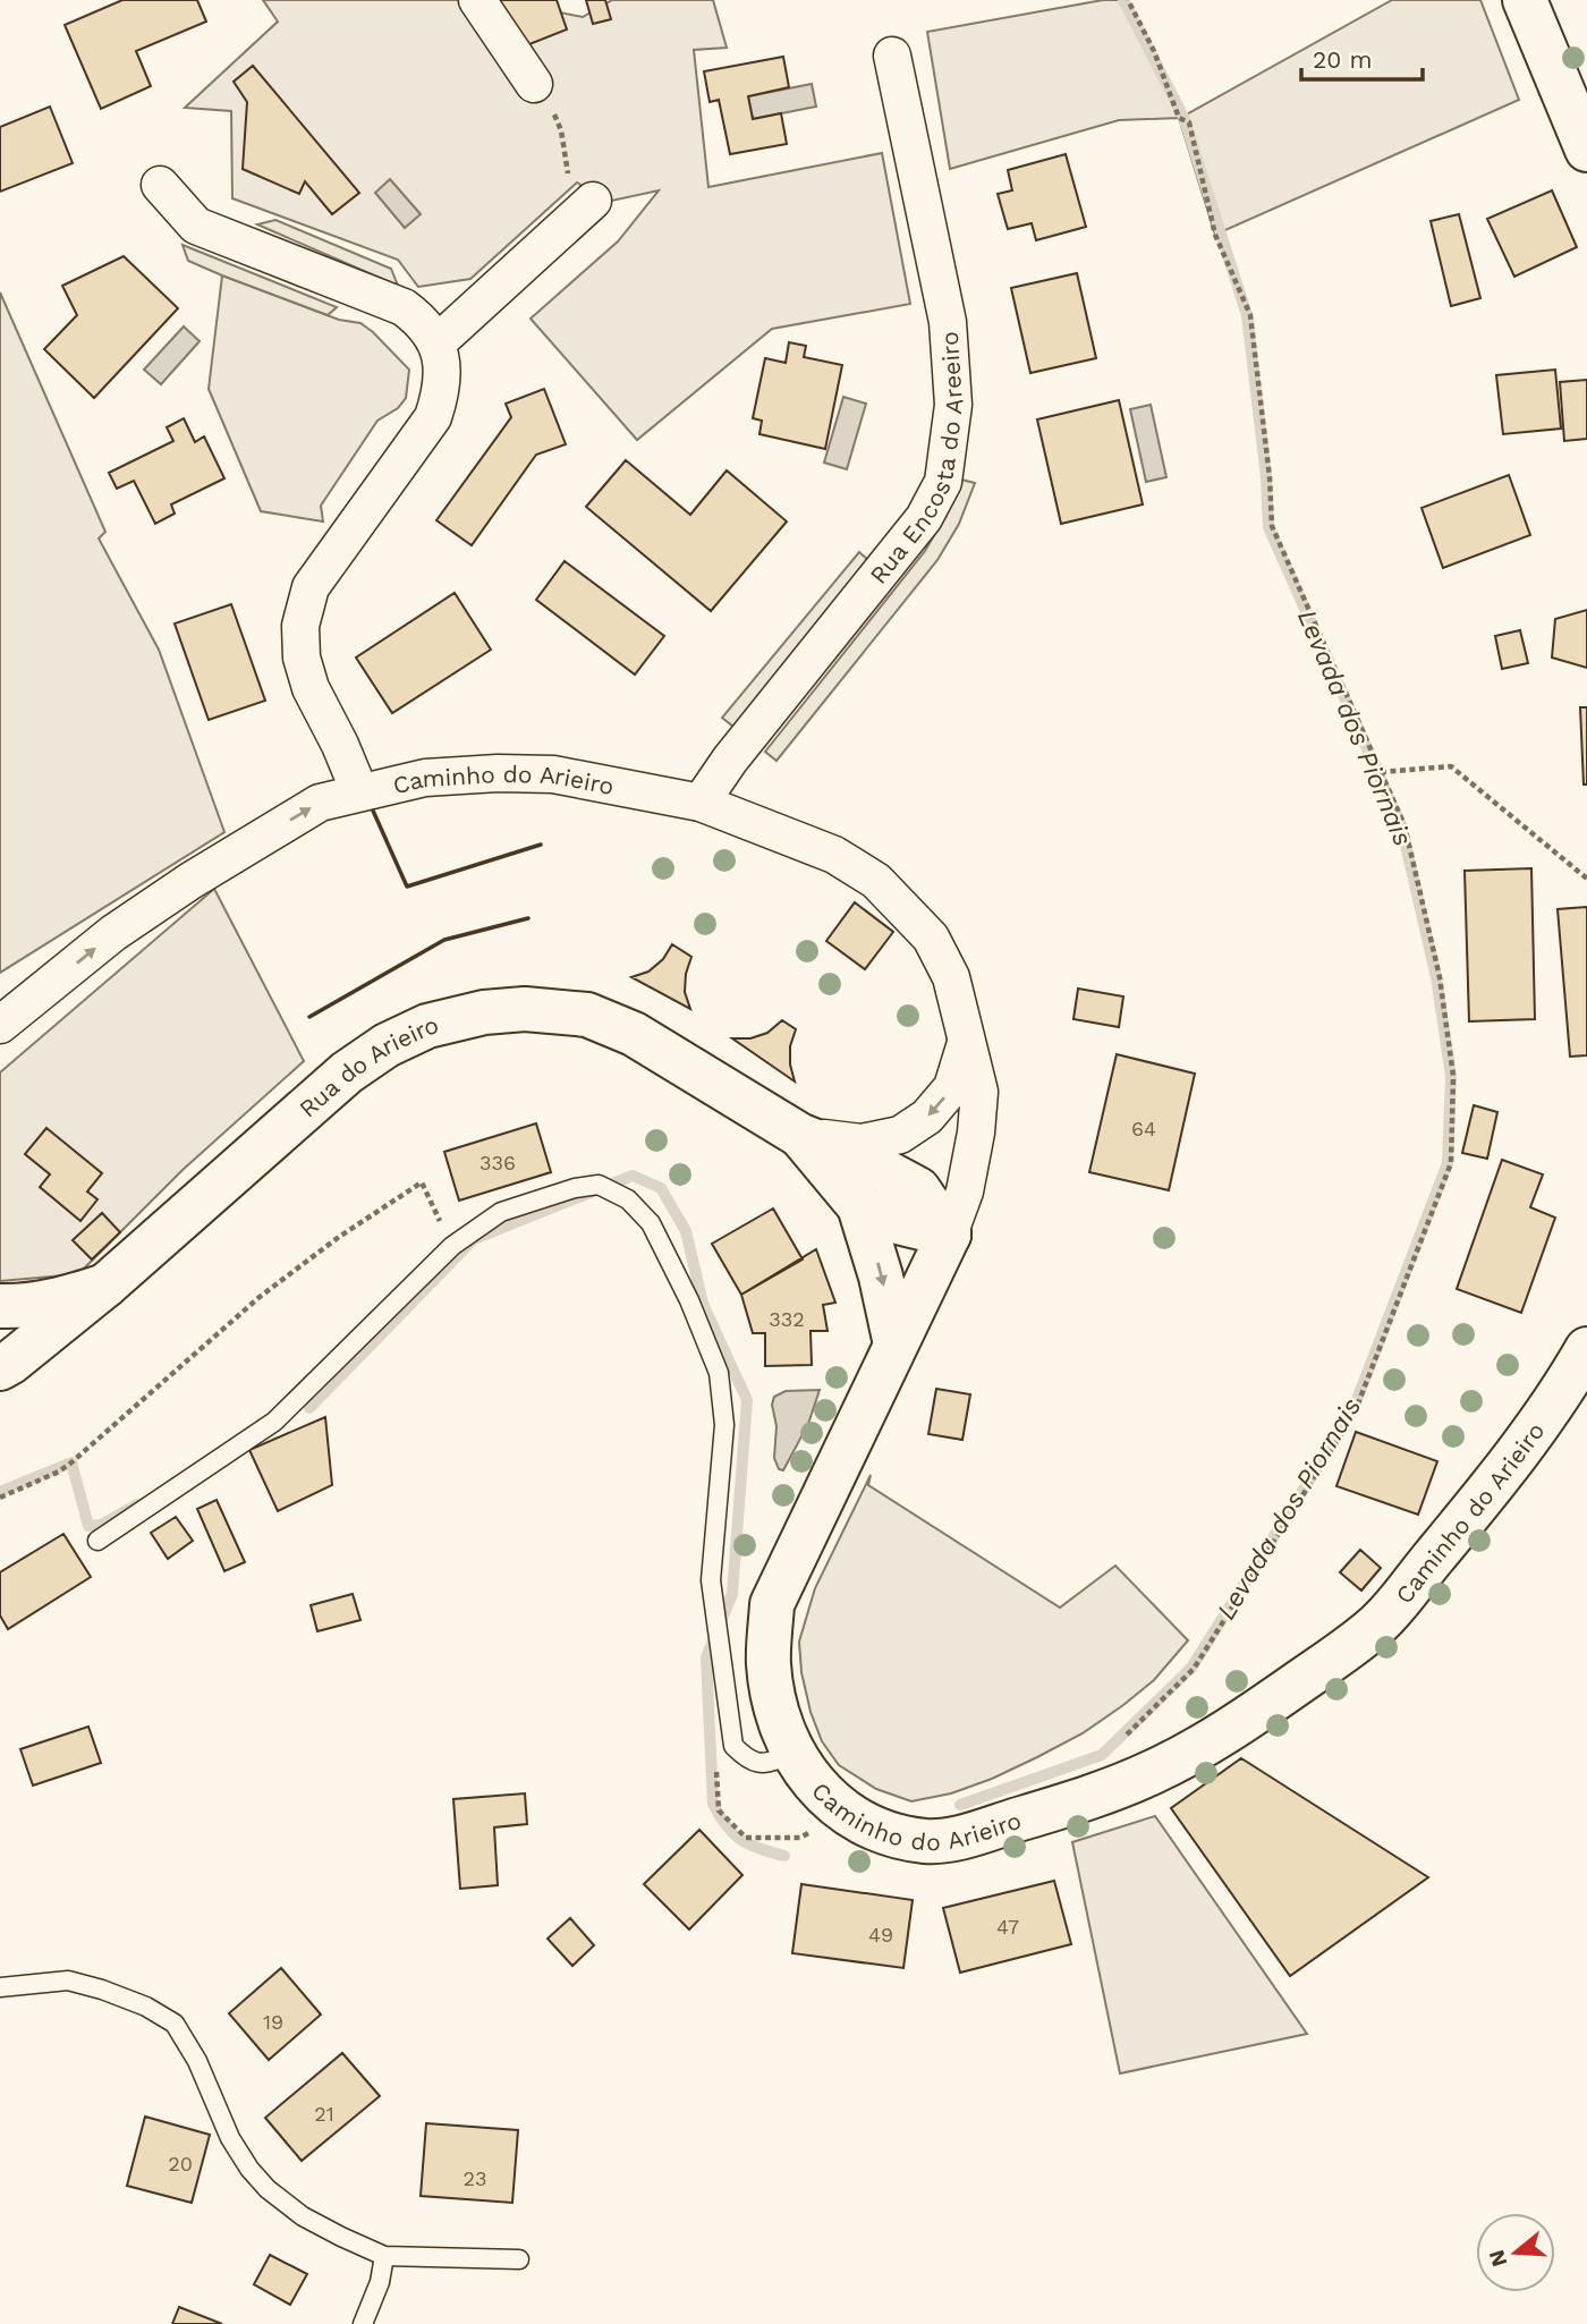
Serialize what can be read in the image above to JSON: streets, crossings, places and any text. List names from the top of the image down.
{
  "streets": {
    "main road": ["Caminho do Arieiro", "Rua do Arieiro"],
    "street": ["Rua Encosta do Areeiro"]
  },
  "crossings": [
    ["Rua Encosta do Areeiro", "Caminho do Arieiro"],
    ["Caminho do Arieiro", "Rua do Arieiro"]
  ],
  "water": ["Levada dos Piornais"],
  "house_numbers": [
    "64",
    "336",
    "332",
    "47",
    "49",
    "19",
    "21",
    "20",
    "23"
  ],
  "scale_bar": "20 m",
  "north": "left"
}
